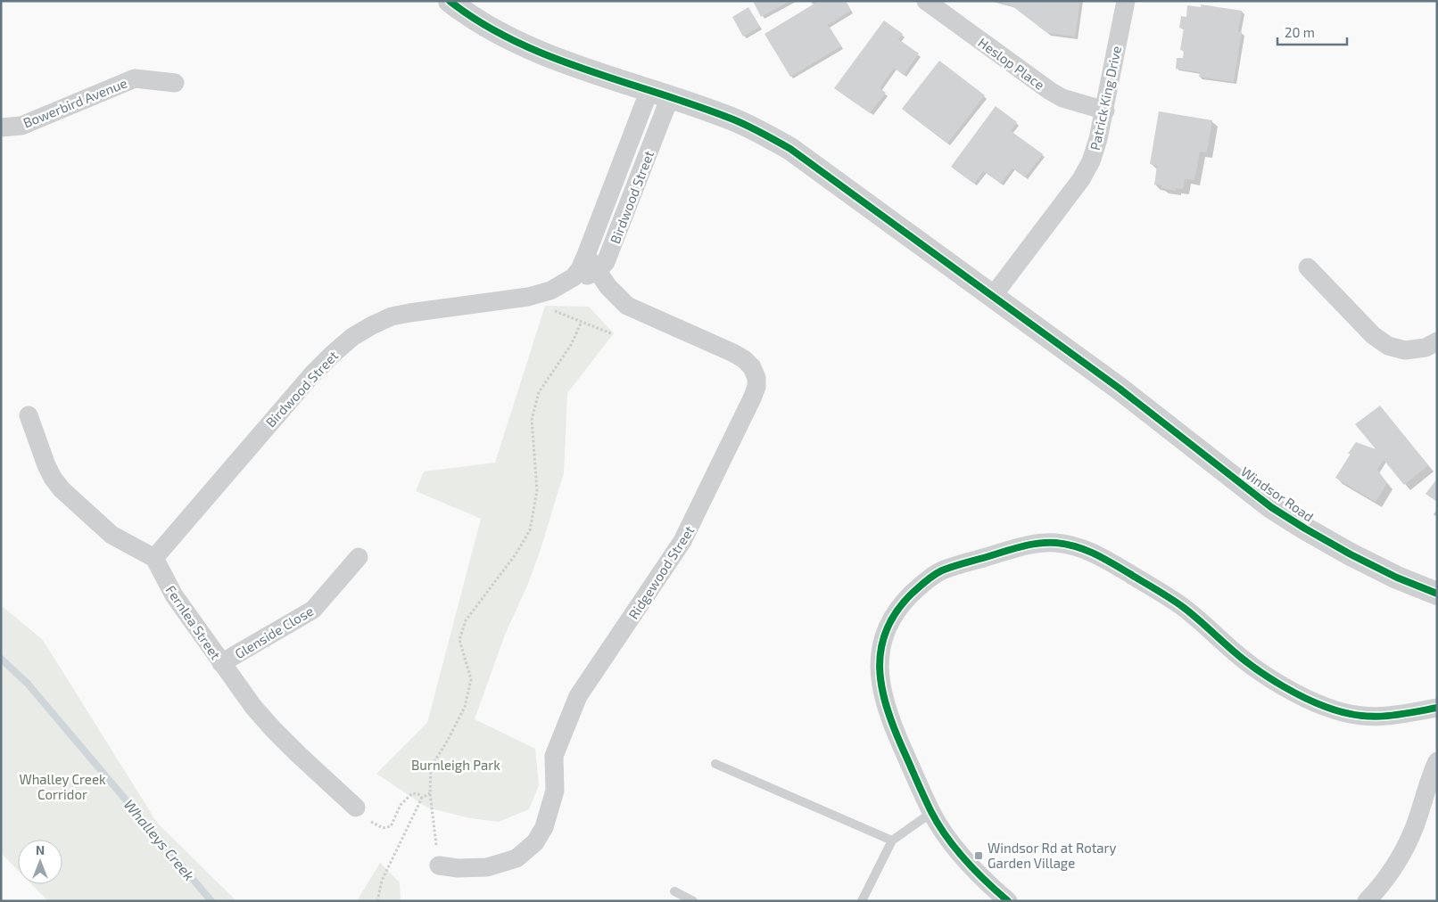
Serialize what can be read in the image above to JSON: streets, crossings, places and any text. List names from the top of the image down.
{
  "streets": {
    "street": [
      "Heslop Place",
      "Patrick King Drive",
      "Bowerbird Avenue",
      "Birdwood Street",
      "Windsor Road",
      "Ridgewood Street",
      "Fernlea Street",
      "Glenside Close"
    ]
  },
  "crossings": [
    ["Heslop Place", "Patrick King Drive"],
    ["Patrick King Drive", "Windsor Road"],
    ["Birdwood Street", "Windsor Road"],
    ["Birdwood Street", "Ridgewood Street"],
    ["Birdwood Street", "Fernlea Street"],
    ["Fernlea Street", "Glenside Close"]
  ],
  "water": ["Whalleys Creek"],
  "parks": ["Burnleigh Park", "Whalley Creek Corridor"],
  "places": {
    "transit": ["Windsor Rd at Rotary Garden Village"]
  },
  "scale_bar": "20 m",
  "north": "top"
}
